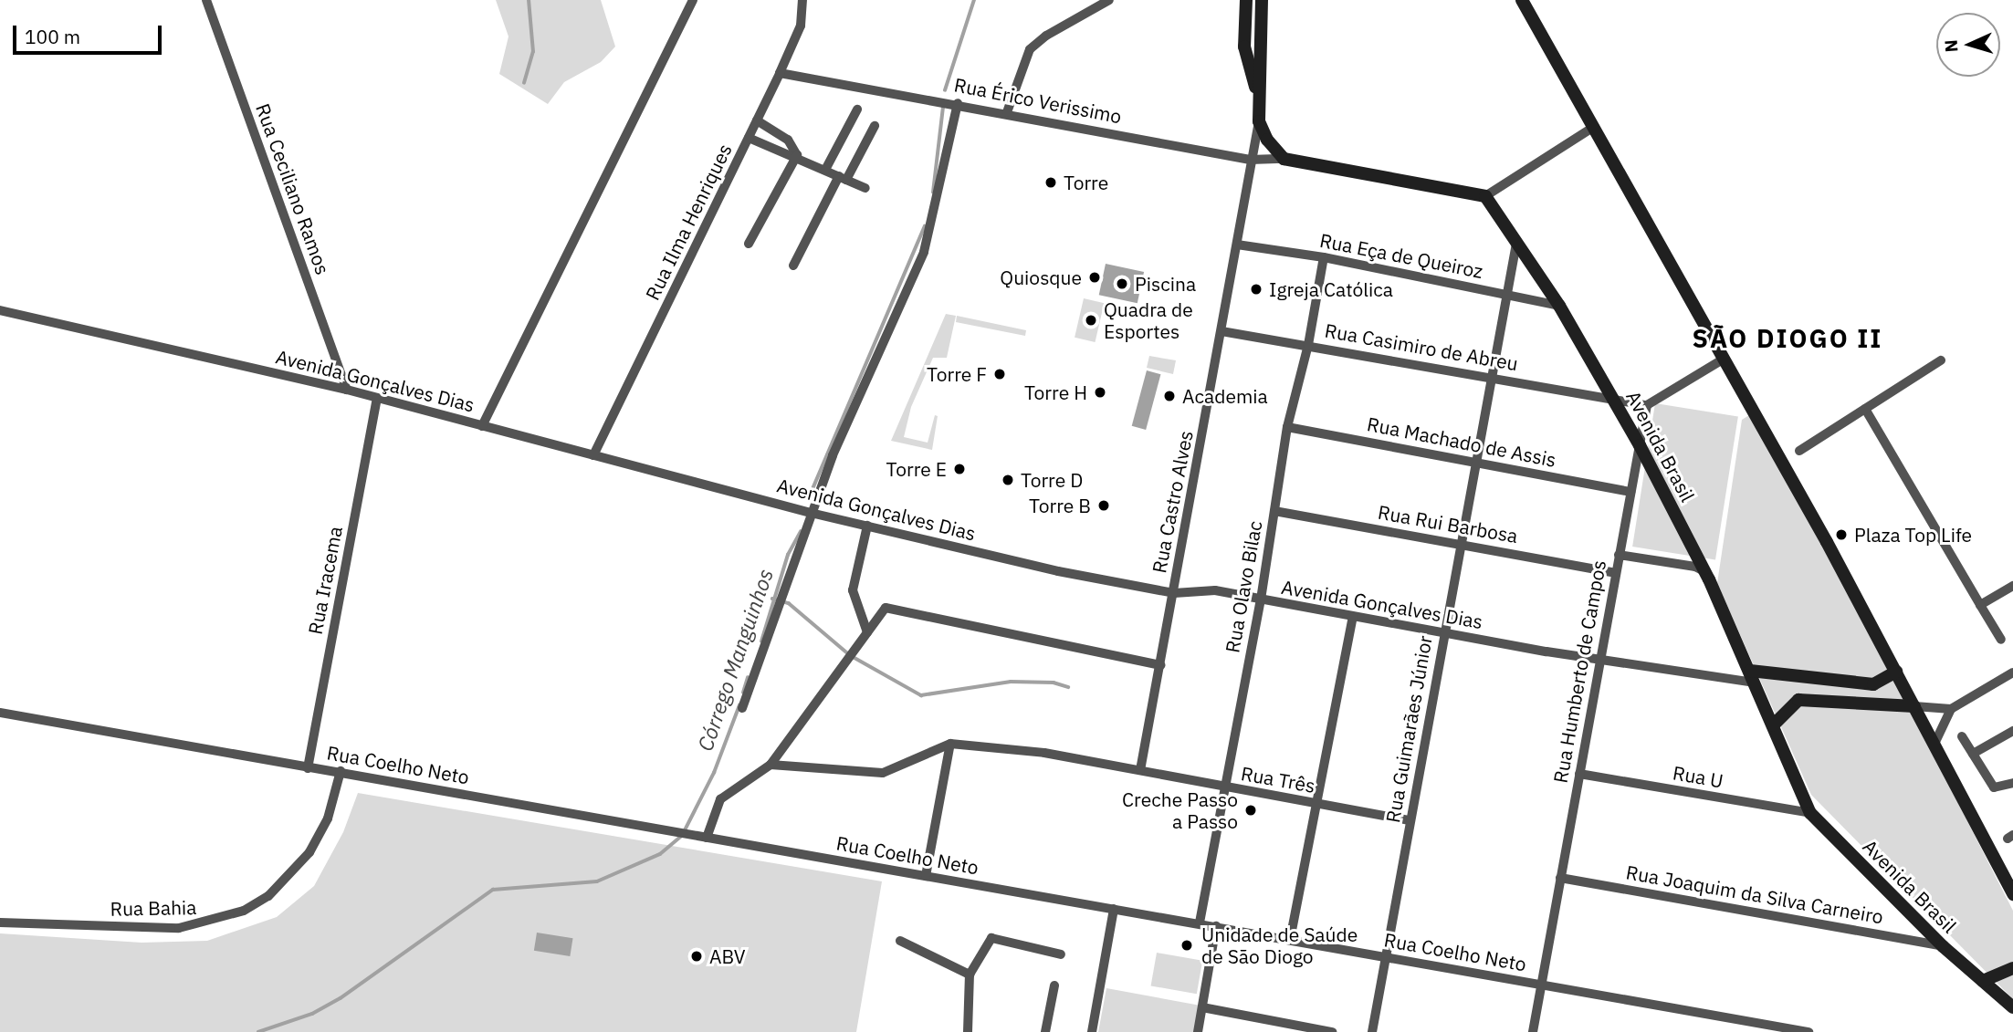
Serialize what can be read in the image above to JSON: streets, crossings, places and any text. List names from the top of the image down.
{
  "streets": {
    "street": [
      "Rua Érico Verissimo",
      "Rua Ceciliano Ramos",
      "Rua Ilma Henriques",
      "Rua Eça de Queiroz",
      "Rua Casimiro de Abreu",
      "Avenida Gonçalves Dias",
      "Rua Machado de Assis",
      "Avenida Brasil",
      "Rua Castro Alves",
      "Rua Rui Barbosa",
      "Rua Iracema",
      "Rua Olavo Bilac",
      "Rua Humberto de Campos",
      "Rua Guimarães Júnior",
      "Rua Coelho Neto",
      "Rua U",
      "Rua Três",
      "Rua Joaquim da Silva Carneiro",
      "Rua Bahia"
    ]
  },
  "crossings": [
    ["Rua Érico Verissimo", "Rua Ilma Henriques"],
    ["Rua Érico Verissimo", "Rua Castro Alves"],
    ["Rua Ceciliano Ramos", "Avenida Gonçalves Dias"],
    ["Rua Ilma Henriques", "Avenida Gonçalves Dias"],
    ["Rua Eça de Queiroz", "Avenida Brasil"],
    ["Rua Eça de Queiroz", "Rua Castro Alves"],
    ["Rua Eça de Queiroz", "Rua Olavo Bilac"],
    ["Rua Eça de Queiroz", "Rua Guimarães Júnior"],
    ["Rua Casimiro de Abreu", "Avenida Brasil"],
    ["Rua Casimiro de Abreu", "Rua Castro Alves"],
    ["Rua Casimiro de Abreu", "Rua Olavo Bilac"],
    ["Rua Casimiro de Abreu", "Rua Humberto de Campos"],
    ["Rua Casimiro de Abreu", "Rua Guimarães Júnior"],
    ["Avenida Gonçalves Dias", "Avenida Brasil"],
    ["Avenida Gonçalves Dias", "Rua Castro Alves"],
    ["Avenida Gonçalves Dias", "Rua Iracema"],
    ["Avenida Gonçalves Dias", "Rua Olavo Bilac"],
    ["Avenida Gonçalves Dias", "Rua Humberto de Campos"],
    ["Avenida Gonçalves Dias", "Rua Guimarães Júnior"],
    ["Rua Machado de Assis", "Rua Olavo Bilac"],
    ["Rua Machado de Assis", "Rua Humberto de Campos"],
    ["Rua Machado de Assis", "Rua Guimarães Júnior"],
    ["Avenida Brasil", "Rua Humberto de Campos"],
    ["Avenida Brasil", "Rua Guimarães Júnior"],
    ["Avenida Brasil", "Rua U"],
    ["Avenida Brasil", "Rua Joaquim da Silva Carneiro"],
    ["Rua Castro Alves", "Rua Três"],
    ["Rua Rui Barbosa", "Rua Olavo Bilac"],
    ["Rua Rui Barbosa", "Rua Humberto de Campos"],
    ["Rua Rui Barbosa", "Rua Guimarães Júnior"],
    ["Rua Iracema", "Rua Coelho Neto"],
    ["Rua Olavo Bilac", "Rua Coelho Neto"],
    ["Rua Olavo Bilac", "Rua Três"],
    ["Rua Humberto de Campos", "Rua Coelho Neto"],
    ["Rua Humberto de Campos", "Rua U"],
    ["Rua Humberto de Campos", "Rua Joaquim da Silva Carneiro"],
    ["Rua Guimarães Júnior", "Rua Coelho Neto"],
    ["Rua Guimarães Júnior", "Rua Três"],
    ["Rua Coelho Neto", "Rua Bahia"]
  ],
  "districts": ["SÃO DIOGO II"],
  "water": ["Córrego Manguinhos"],
  "places": [
    "Torre",
    "Quiosque",
    "Piscina",
    "Igreja Católica",
    "Quadra de Esportes",
    "Torre F",
    "Torre H",
    "Academia",
    "Torre E",
    "Torre D",
    "Torre B",
    "Plaza Top Life",
    "Creche Passo a Passo",
    "Unidade de Saúde de São Diogo",
    "ABV"
  ],
  "scale_bar": "100 m",
  "north": "left"
}
